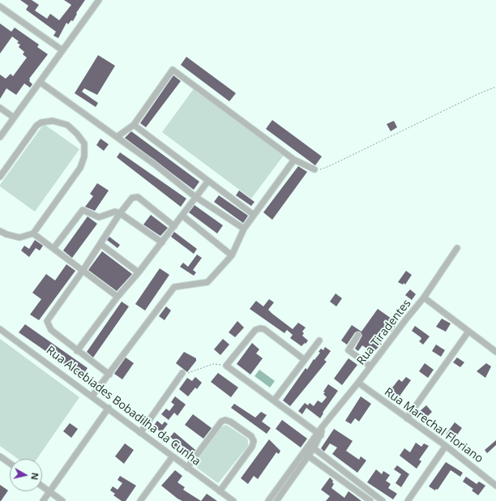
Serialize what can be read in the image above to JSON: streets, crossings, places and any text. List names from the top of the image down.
{
  "streets": {
    "street": ["Rua Tiradentes", "Rua Alcebiades Bobadilha da Cunha", "Rua Marechal Floriano"]
  },
  "crossings": [
    ["Rua Tiradentes", "Rua Marechal Floriano"]
  ],
  "north": "right"
}
